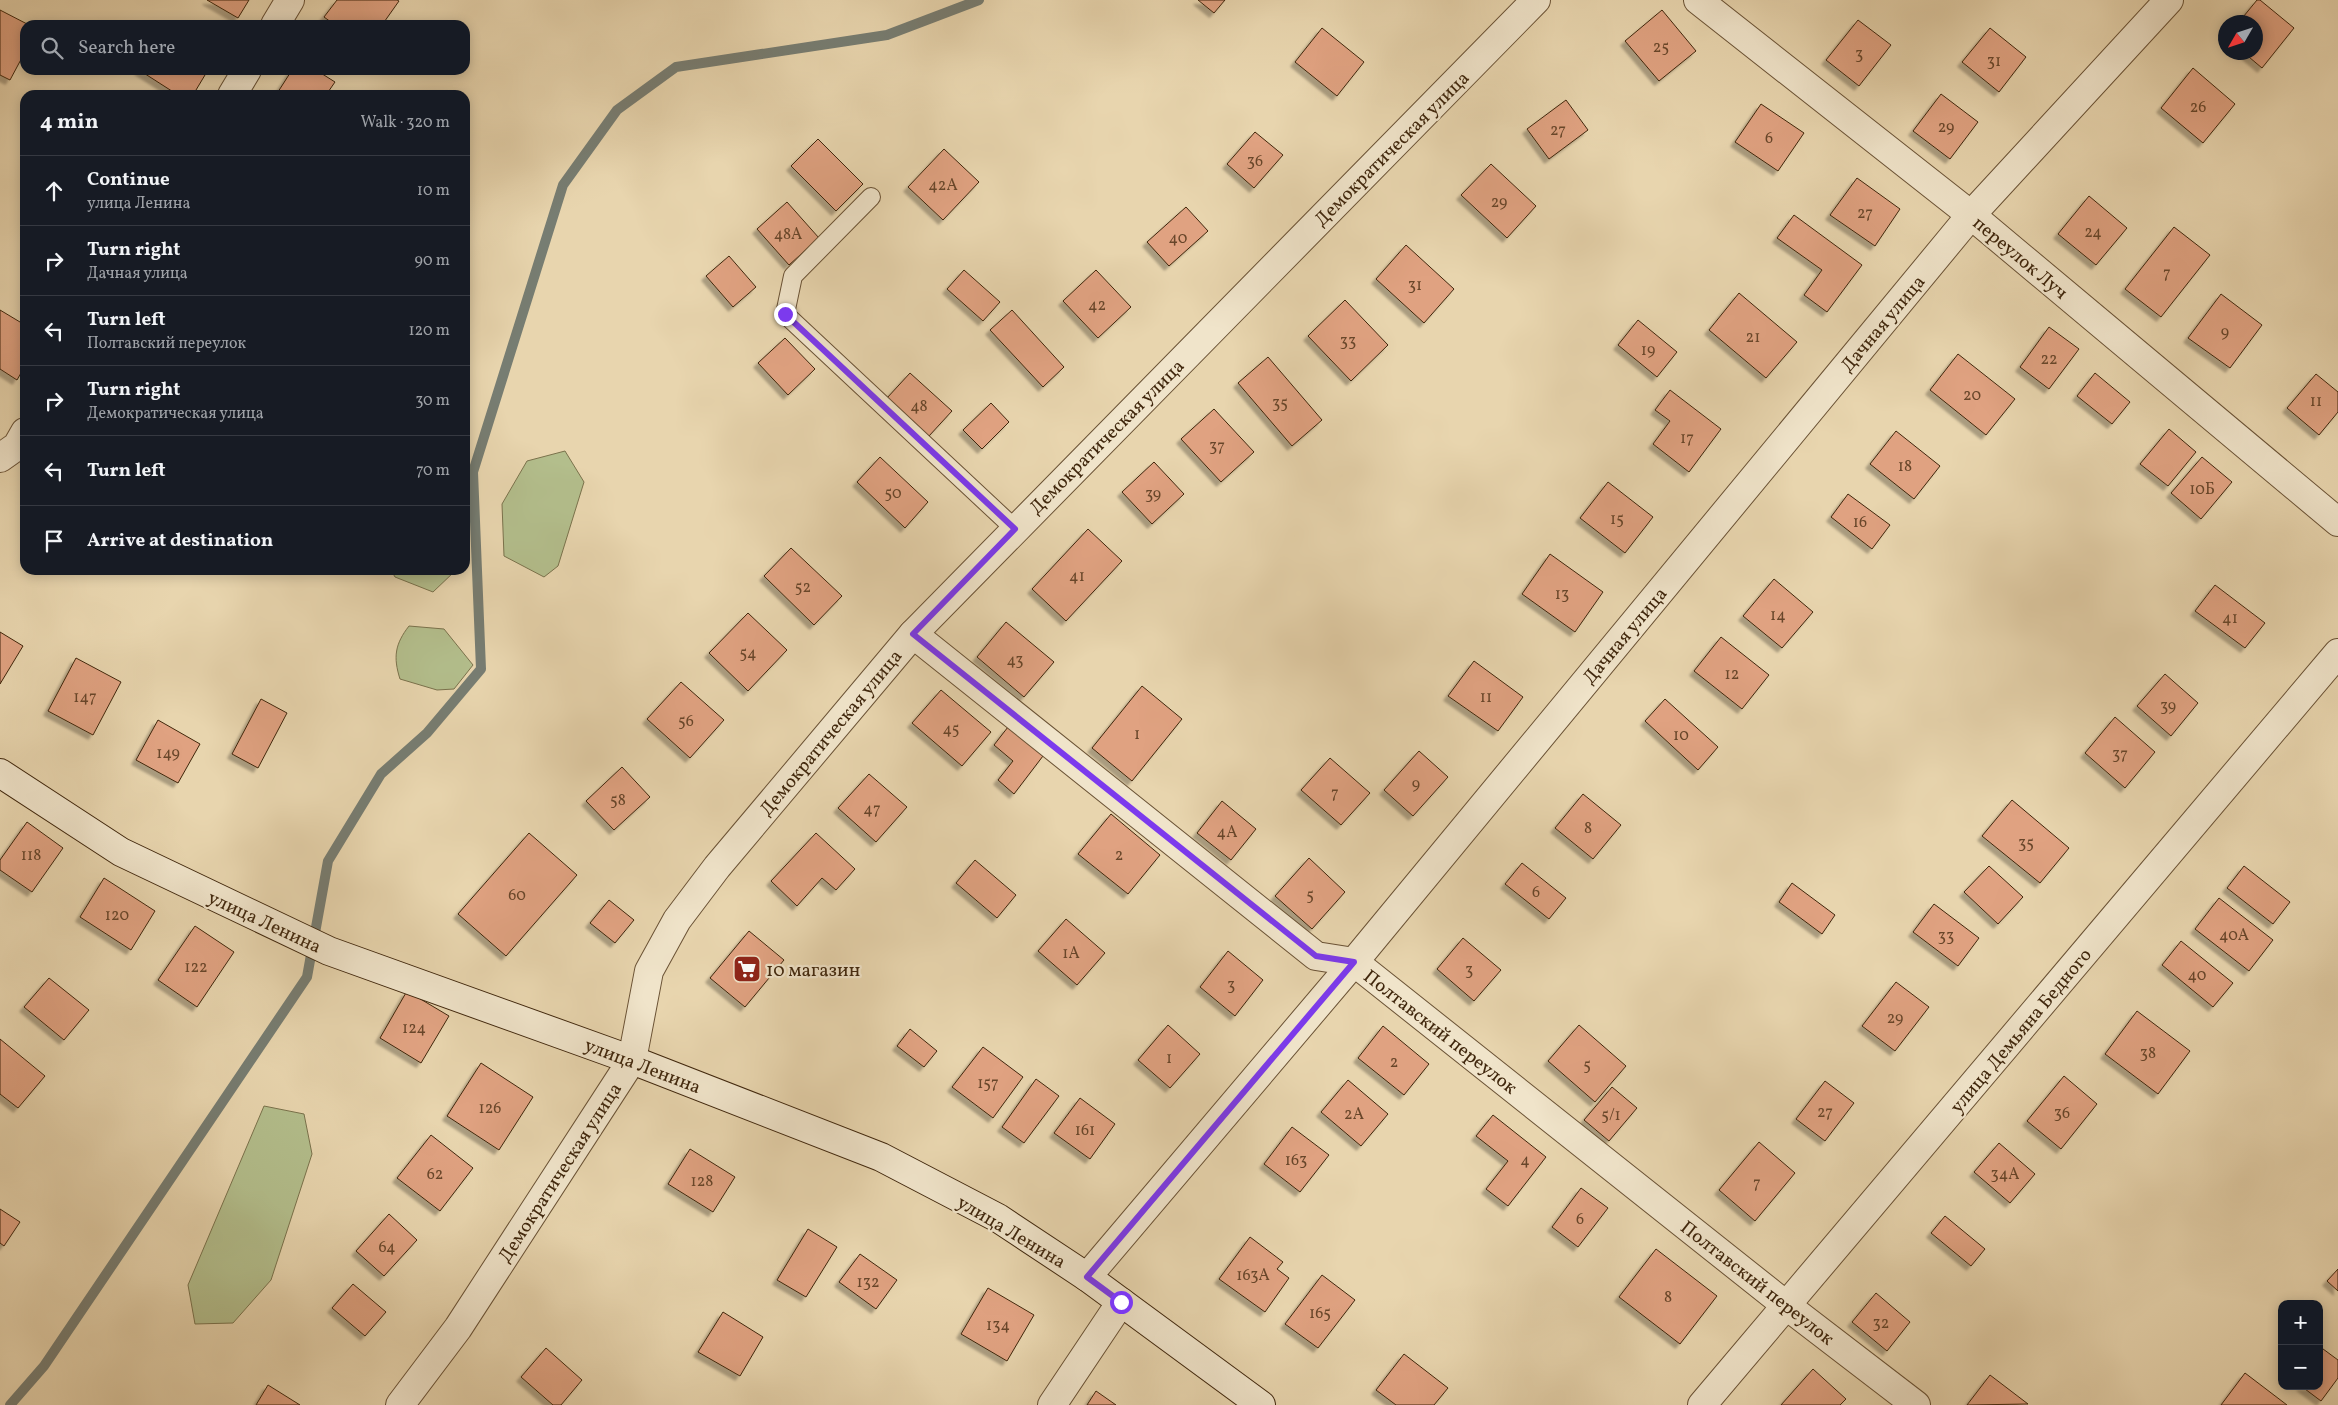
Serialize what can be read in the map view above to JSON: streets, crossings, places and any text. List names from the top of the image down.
{
  "streets": {
    "street": [
      "Демократическая улица",
      "переулок Луч",
      "Дачная улица",
      "улица Ленина",
      "улица Демьяна Бедного",
      "Полтавский переулок"
    ]
  },
  "crossings": [
    ["Демократическая улица", "улица Ленина"],
    ["Демократическая улица", "Полтавский переулок"],
    ["переулок Луч", "Дачная улица"],
    ["Дачная улица", "улица Ленина"],
    ["Дачная улица", "Полтавский переулок"],
    ["улица Демьяна Бедного", "Полтавский переулок"]
  ],
  "places": {
    "supermarket": ["10 магазин"]
  },
  "house_numbers": [
    "25",
    "3",
    "31",
    "26",
    "29",
    "27",
    "6",
    "36",
    "42А",
    "29",
    "27",
    "24",
    "48А",
    "40",
    "7",
    "31",
    "42",
    "9",
    "21",
    "33",
    "19",
    "22",
    "20",
    "11",
    "35",
    "48",
    "17",
    "37",
    "18",
    "10Б",
    "50",
    "39",
    "15",
    "16",
    "41",
    "52",
    "13",
    "14",
    "41",
    "54",
    "43",
    "12",
    "147",
    "11",
    "39",
    "56",
    "45",
    "1",
    "10",
    "149",
    "37",
    "9",
    "7",
    "58",
    "47",
    "8",
    "4А",
    "35",
    "118",
    "2",
    "6",
    "60",
    "5",
    "120",
    "40А",
    "33",
    "1А",
    "122",
    "3",
    "40",
    "3",
    "29",
    "124",
    "38",
    "1",
    "2",
    "5",
    "157",
    "126",
    "27",
    "36",
    "2А",
    "5/1",
    "161",
    "163",
    "4",
    "62",
    "34А",
    "128",
    "7",
    "6",
    "64",
    "163А",
    "132",
    "8",
    "165",
    "32",
    "134"
  ],
  "north": "bottom left",
  "page": {
    "search": "Search here",
    "heading": ["4 min", "Walk · 320 m"],
    "list": [
      ["Continue", "улица Ленина", "10 m"],
      ["Turn right", "Дачная улица", "90 m"],
      ["Turn left", "Полтавский переулок", "120 m"],
      ["Turn right", "Демократическая улица", "30 m"],
      ["Turn left", "70 m"],
      "Arrive at destination"
    ],
    "map_buttons": ["+", "−"]
  }
}
